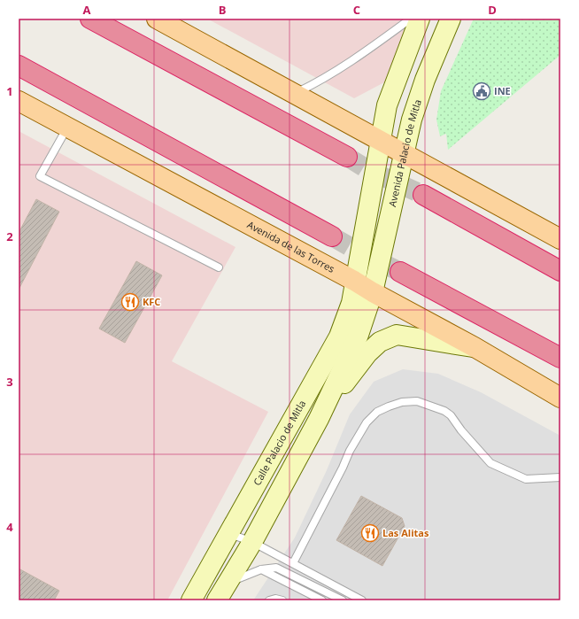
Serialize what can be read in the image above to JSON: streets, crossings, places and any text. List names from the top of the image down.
{
  "streets": {
    "main road": ["Avenida Palacio de Mitla", "Avenida de las Torres", "Calle Palacio de Mitla"]
  },
  "crossings": [
    ["Avenida Palacio de Mitla", "Avenida de las Torres"],
    ["Avenida de las Torres", "Calle Palacio de Mitla"]
  ],
  "places": {
    "public building": ["INE"],
    "restaurant": ["KFC", "Las Alitas"]
  },
  "grid": {
    "columns": [
      "A",
      "B",
      "C",
      "D"
    ],
    "rows": [
      "1",
      "2",
      "3",
      "4"
    ]
  }
}
